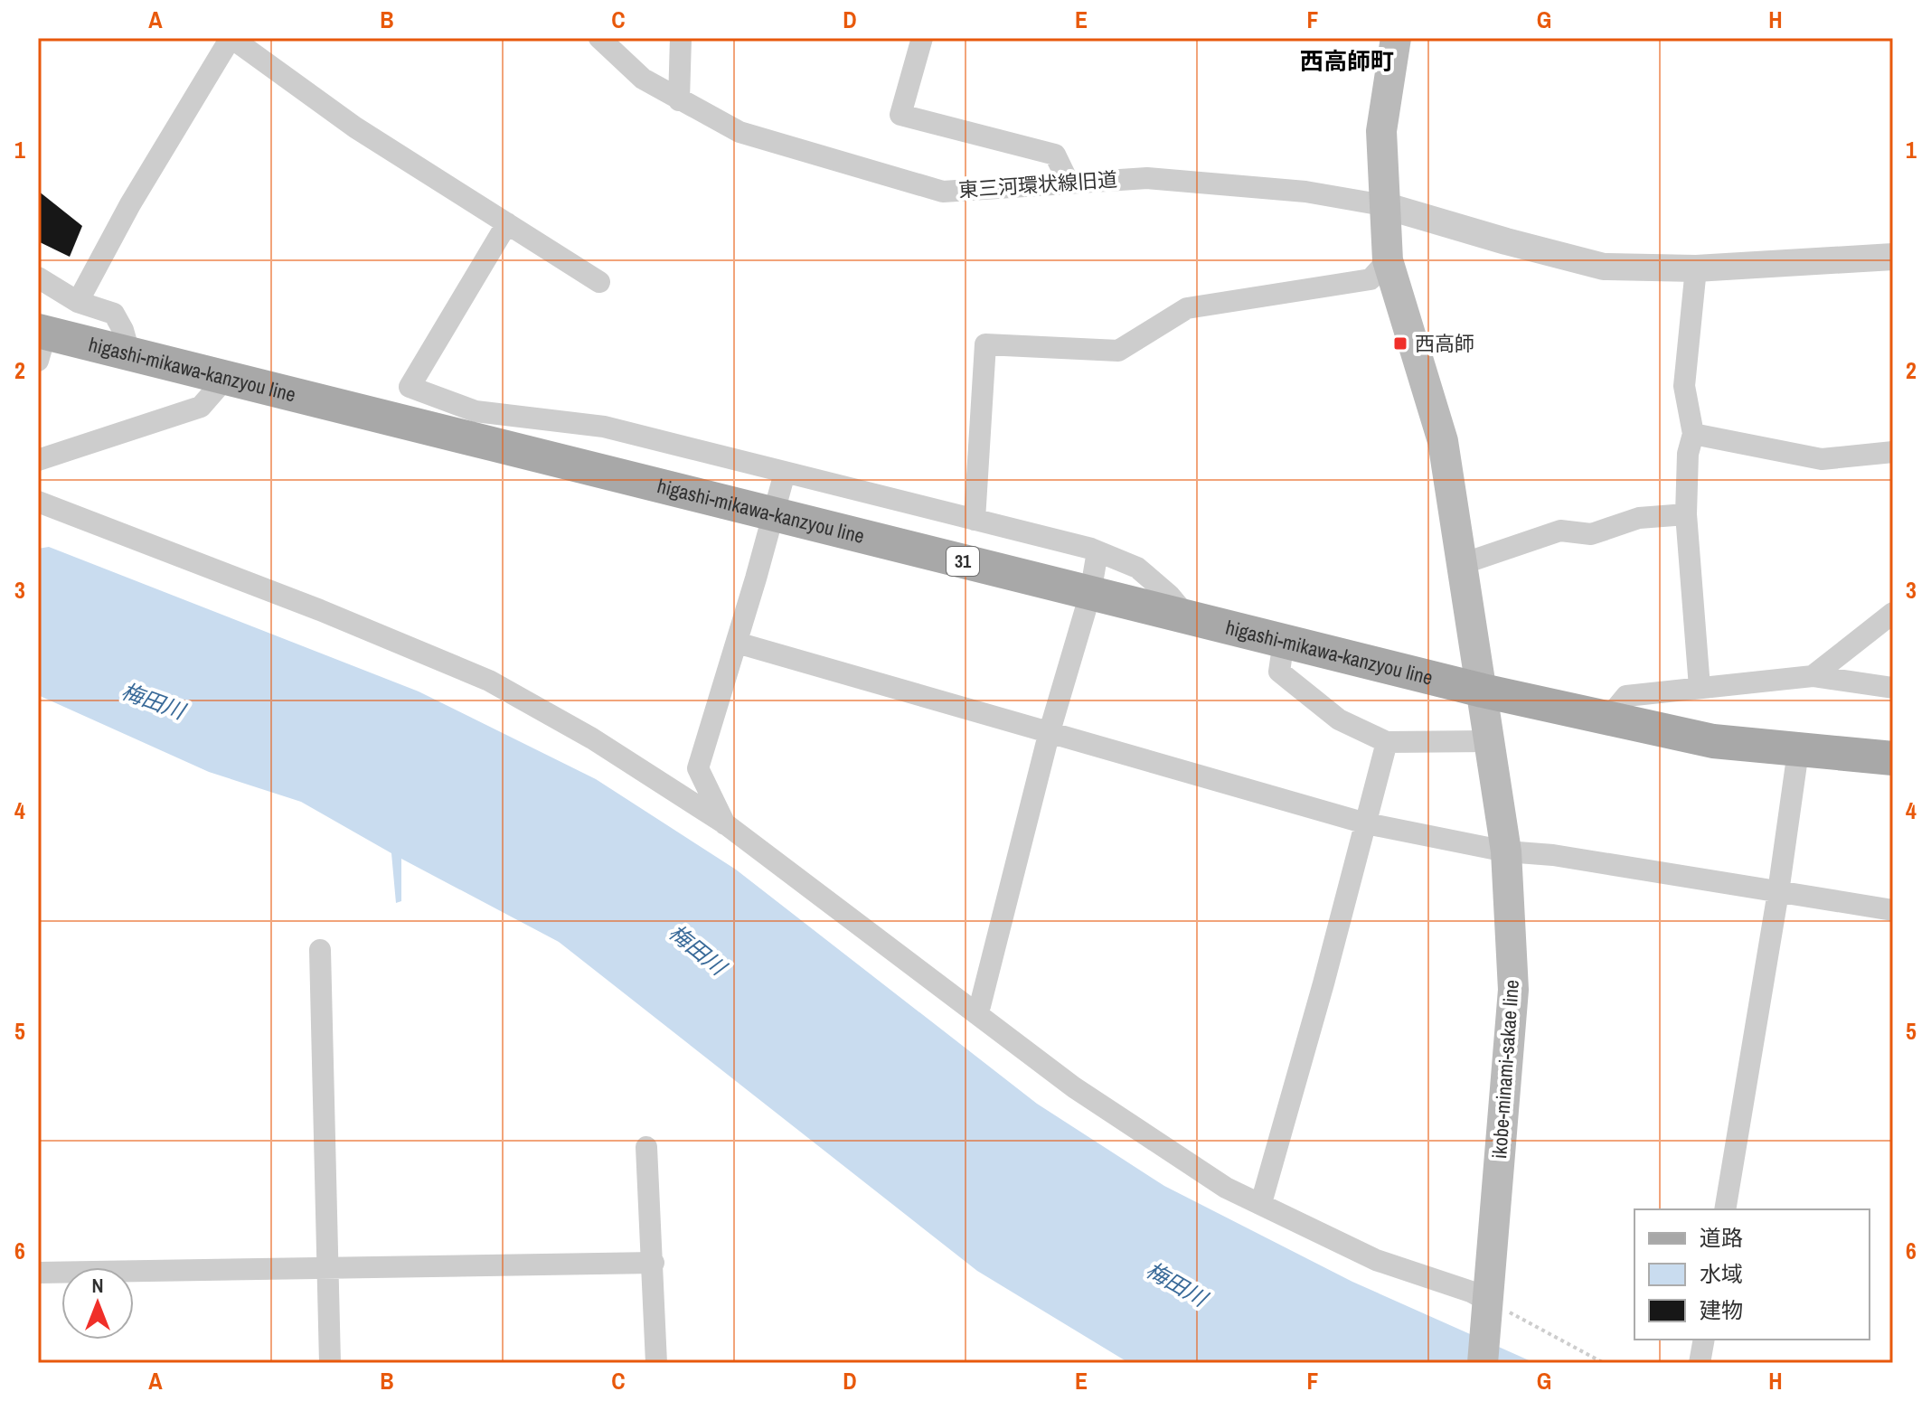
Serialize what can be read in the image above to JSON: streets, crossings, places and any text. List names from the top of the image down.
{
  "streets": {
    "main road": ["higashi-mikawa-kanzyou line", "31", "ikobe-minami-sakae line"],
    "street": ["東三河環状線旧道"]
  },
  "crossings": [
    ["higashi-mikawa-kanzyou line", "ikobe-minami-sakae line"]
  ],
  "districts": ["西高師町"],
  "water": ["梅田川"],
  "places": {
    "transit": ["西高師"]
  },
  "legend": ["道路", "水域", "建物"],
  "north": "top",
  "grid": {
    "columns": [
      "A",
      "B",
      "C",
      "D",
      "E",
      "F",
      "G",
      "H"
    ],
    "rows": [
      "1",
      "2",
      "3",
      "4",
      "5",
      "6"
    ]
  }
}
